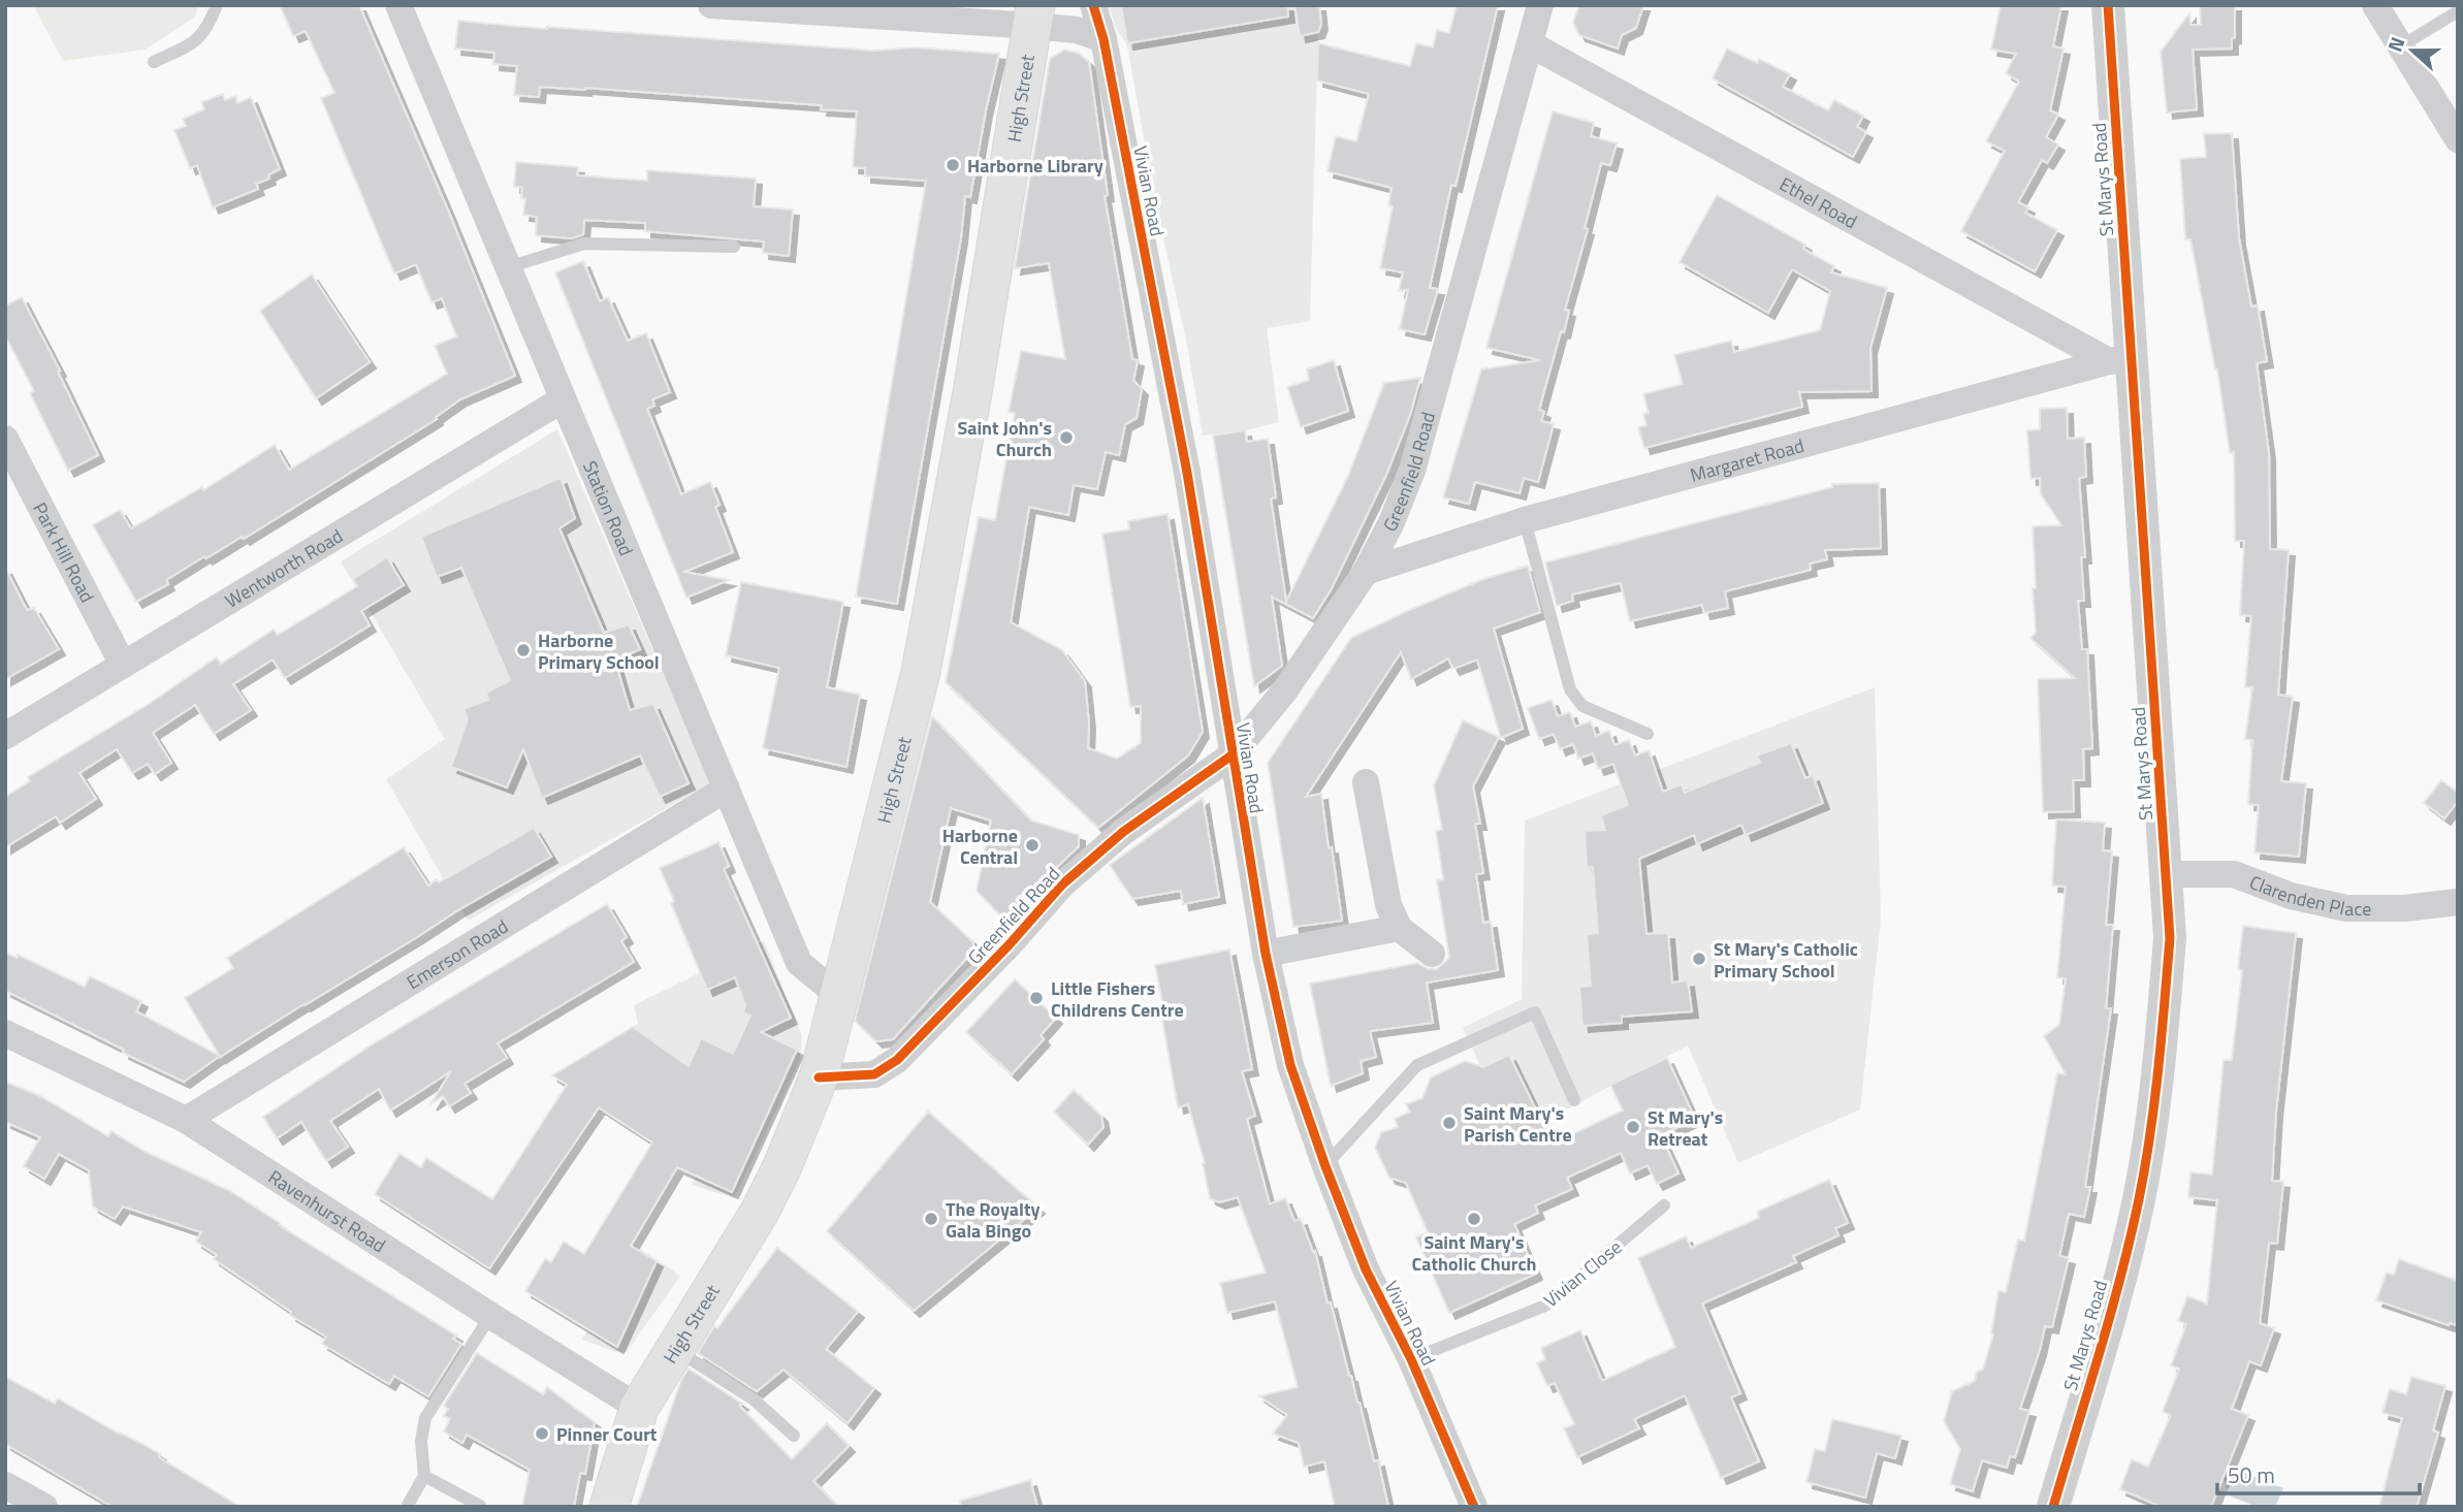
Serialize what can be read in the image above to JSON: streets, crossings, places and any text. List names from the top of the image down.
{
  "streets": {
    "main road": ["High Street"],
    "street": [
      "St Marys Road",
      "Vivian Road",
      "Ethel Road",
      "Margaret Road",
      "Greenfield Road",
      "Station Road",
      "Park Hill Road",
      "Wentworth Road",
      "Clarenden Place",
      "Emerson Road",
      "Ravenhurst Road"
    ],
    "lane": ["Vivian Close"]
  },
  "crossings": [
    ["High Street", "Greenfield Road"],
    ["High Street", "Station Road"],
    ["High Street", "Ravenhurst Road"],
    ["St Marys Road", "Ethel Road"],
    ["St Marys Road", "Margaret Road"],
    ["St Marys Road", "Clarenden Place"],
    ["Vivian Road", "Greenfield Road"],
    ["Vivian Road", "Vivian Close"],
    ["Ethel Road", "Margaret Road"],
    ["Ethel Road", "Greenfield Road"],
    ["Margaret Road", "Greenfield Road"],
    ["Station Road", "Wentworth Road"],
    ["Station Road", "Emerson Road"],
    ["Park Hill Road", "Wentworth Road"],
    ["Emerson Road", "Ravenhurst Road"]
  ],
  "places": [
    "Harborne Library",
    "Saint John's Church",
    "Harborne Primary School",
    "Harborne Central",
    "St Mary's Catholic Primary School",
    "Little Fishers Childrens Centre",
    "Saint Mary's Parish Centre",
    "St Mary's Retreat",
    "The Royalty Gala Bingo",
    "Saint Mary's Catholic Church",
    "Pinner Court"
  ],
  "scale_bar": "50 m",
  "north": "left"
}
